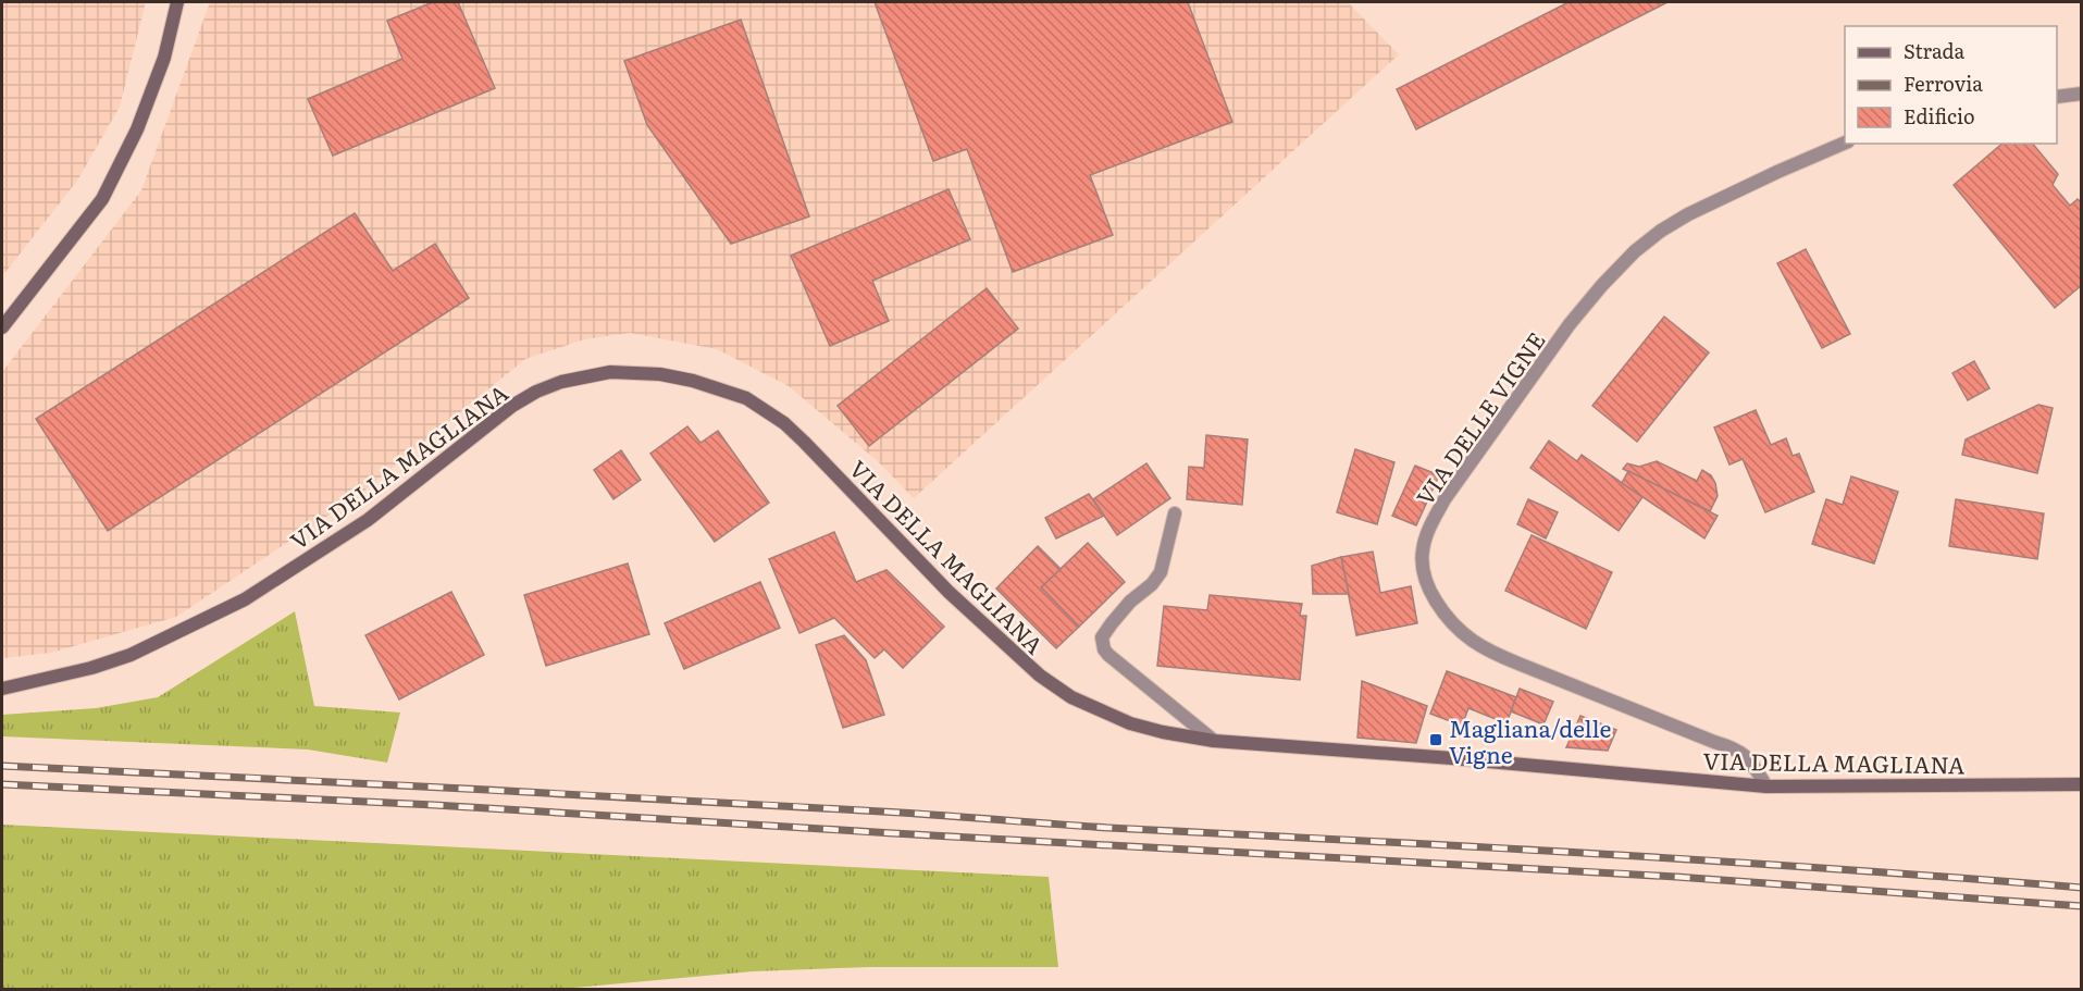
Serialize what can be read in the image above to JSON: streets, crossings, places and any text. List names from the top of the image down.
{
  "streets": {
    "main road": ["VIA DELLA MAGLIANA"],
    "street": ["VIA DELLE VIGNE"]
  },
  "crossings": [
    ["VIA DELLE VIGNE", "VIA DELLA MAGLIANA"]
  ],
  "places": {
    "transit": ["Magliana/delle Vigne"]
  },
  "legend": ["Strada", "Ferrovia", "Edificio"]
}
